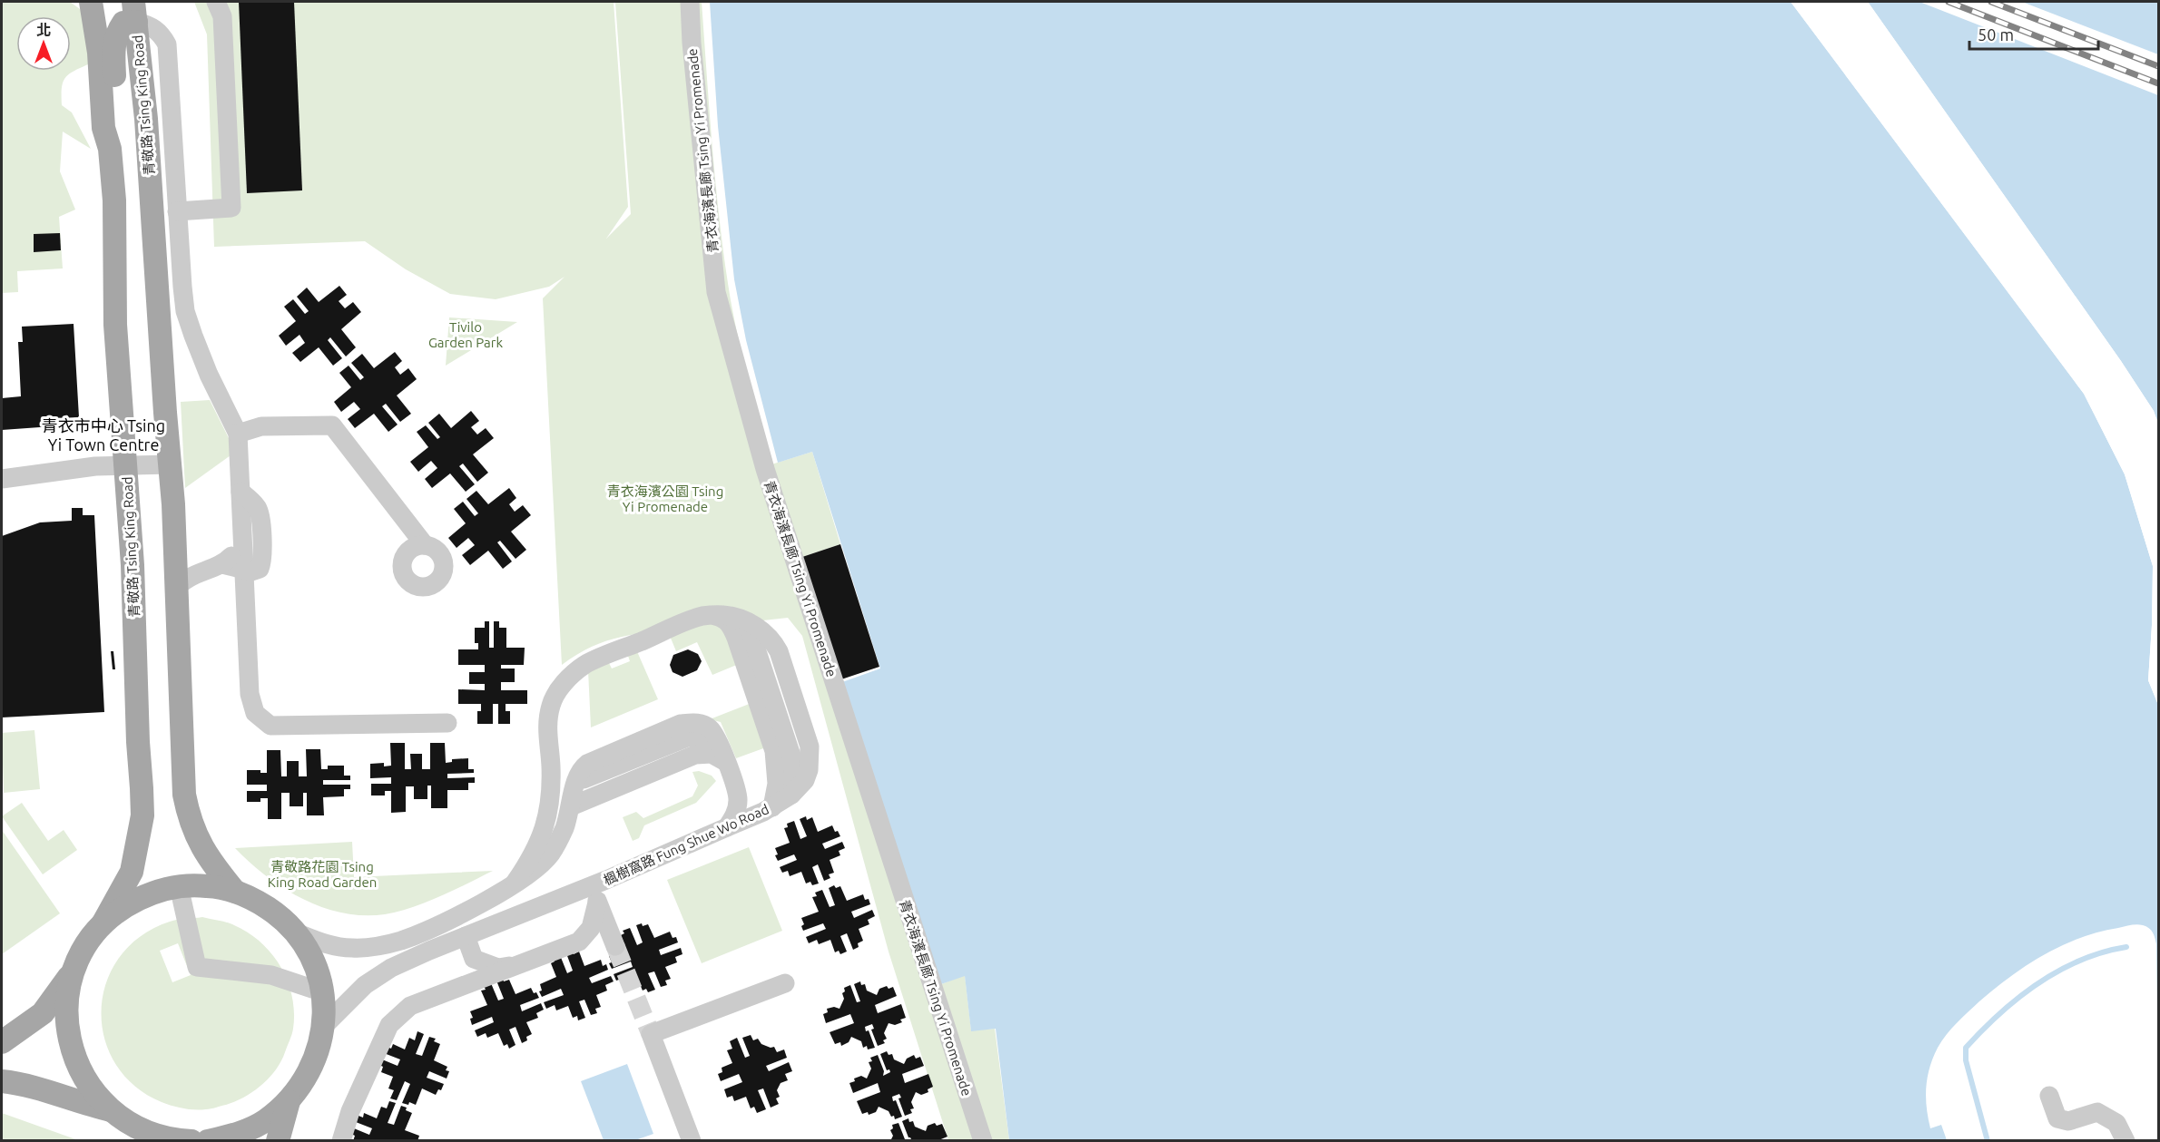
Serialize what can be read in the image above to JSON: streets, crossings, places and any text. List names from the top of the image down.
{
  "streets": {
    "main road": ["青敬路 Tsing King Road"],
    "street": ["青衣海濱長廊 Tsing Yi Promenade", "楓樹窩路 Fung Shue Wo Road"]
  },
  "districts": ["青衣市中心 Tsing Yi Town Centre"],
  "parks": ["Tivilo Garden Park", "青衣海濱公園 Tsing Yi Promenade", "青敬路花園 Tsing King Road Garden"],
  "scale_bar": "50 m",
  "north": "top"
}
